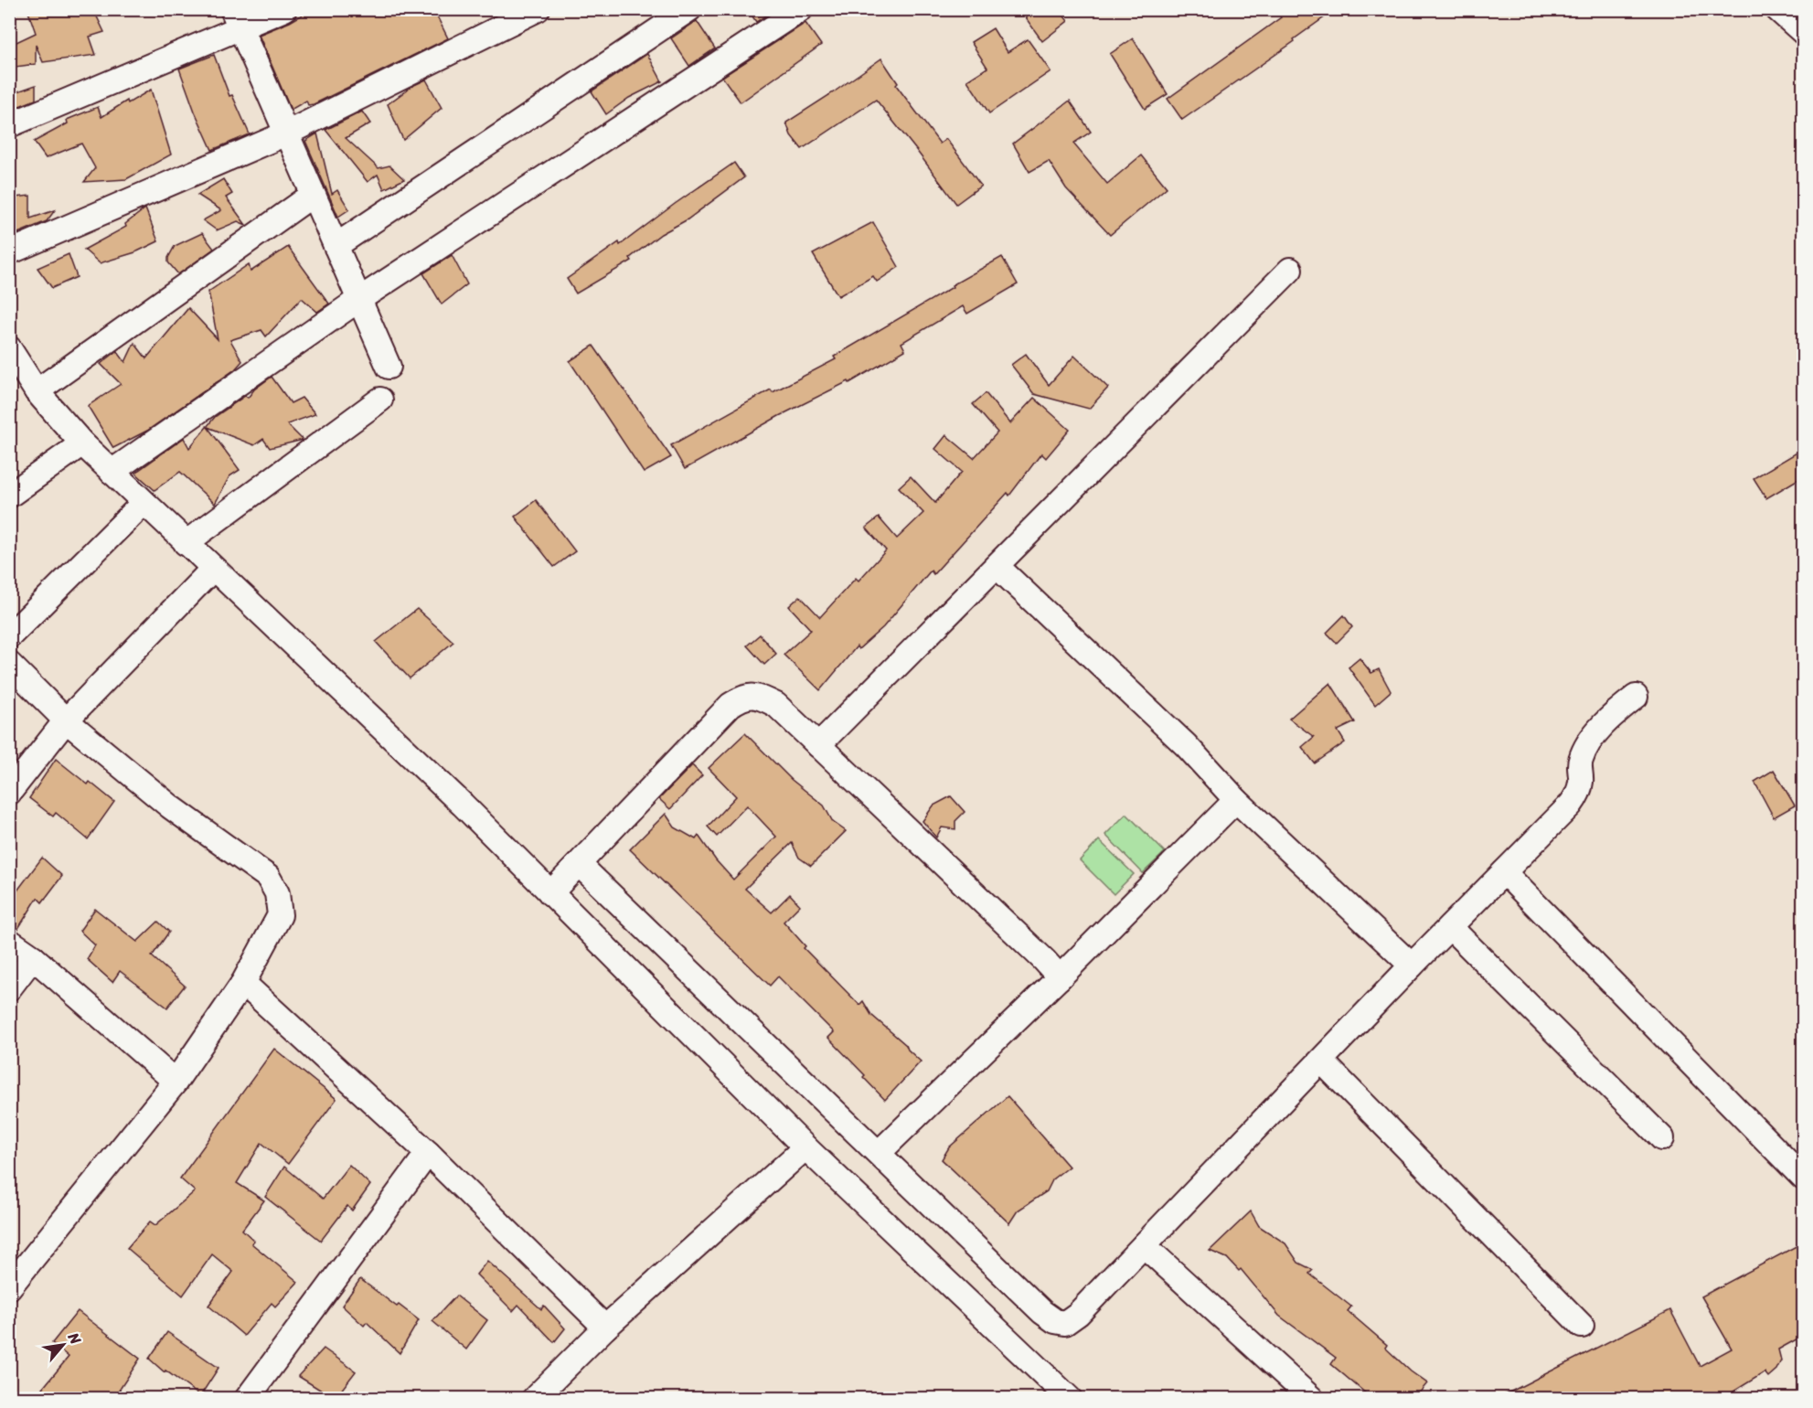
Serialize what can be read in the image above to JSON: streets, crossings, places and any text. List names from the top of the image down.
{
  "north": "top right"
}
